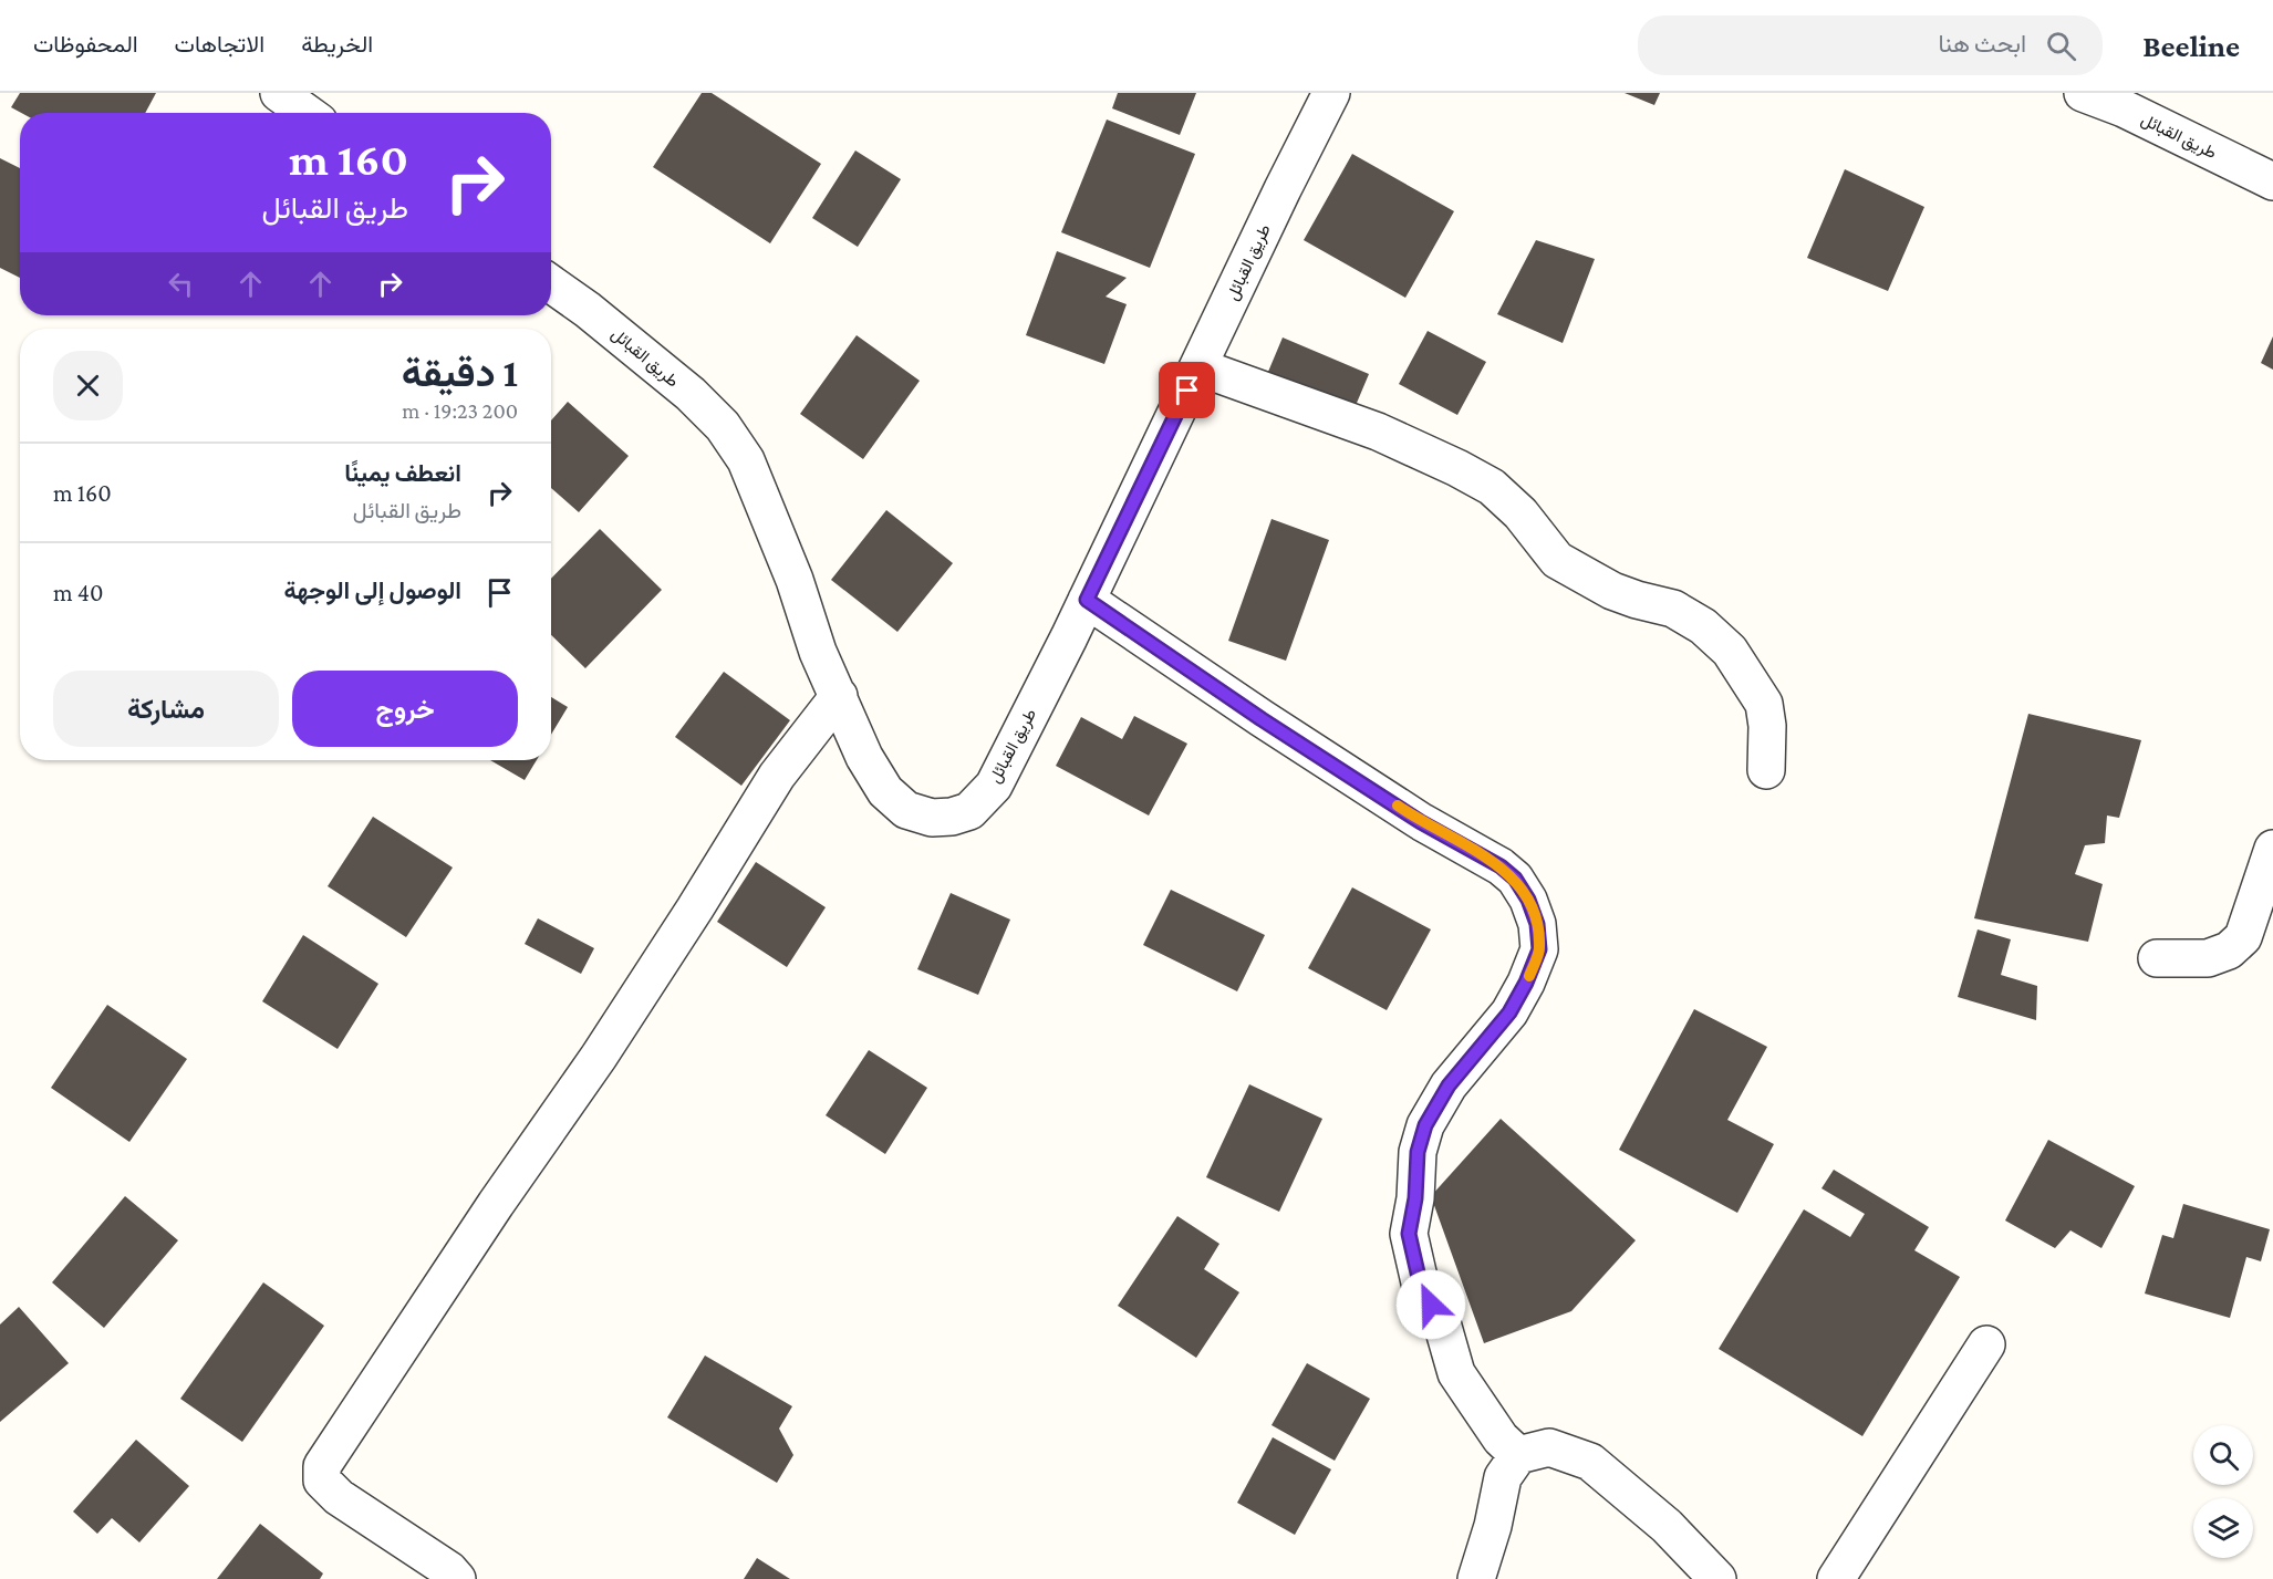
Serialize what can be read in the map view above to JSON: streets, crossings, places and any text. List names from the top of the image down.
{
  "streets": {
    "street": ["طريق القبائل"]
  },
  "page": {
    "header": "Beeline",
    "search": "ابحث هنا",
    "nav": ["الخريطة", "الاتجاهات", "المحفوظات"],
    "turn": ["160 m", "طريق القبائل"],
    "heading": ["1 دقيقة", "200 m · 19:23"],
    "list": [
      {
        "name": "انعطف يمينًا",
        "note": "طريق القبائل",
        "value": "160 m"
      },
      {
        "name": "الوصول إلى الوجهة",
        "value": "40 m"
      }
    ],
    "buttons": ["خروج", "مشاركة"]
  }
}
